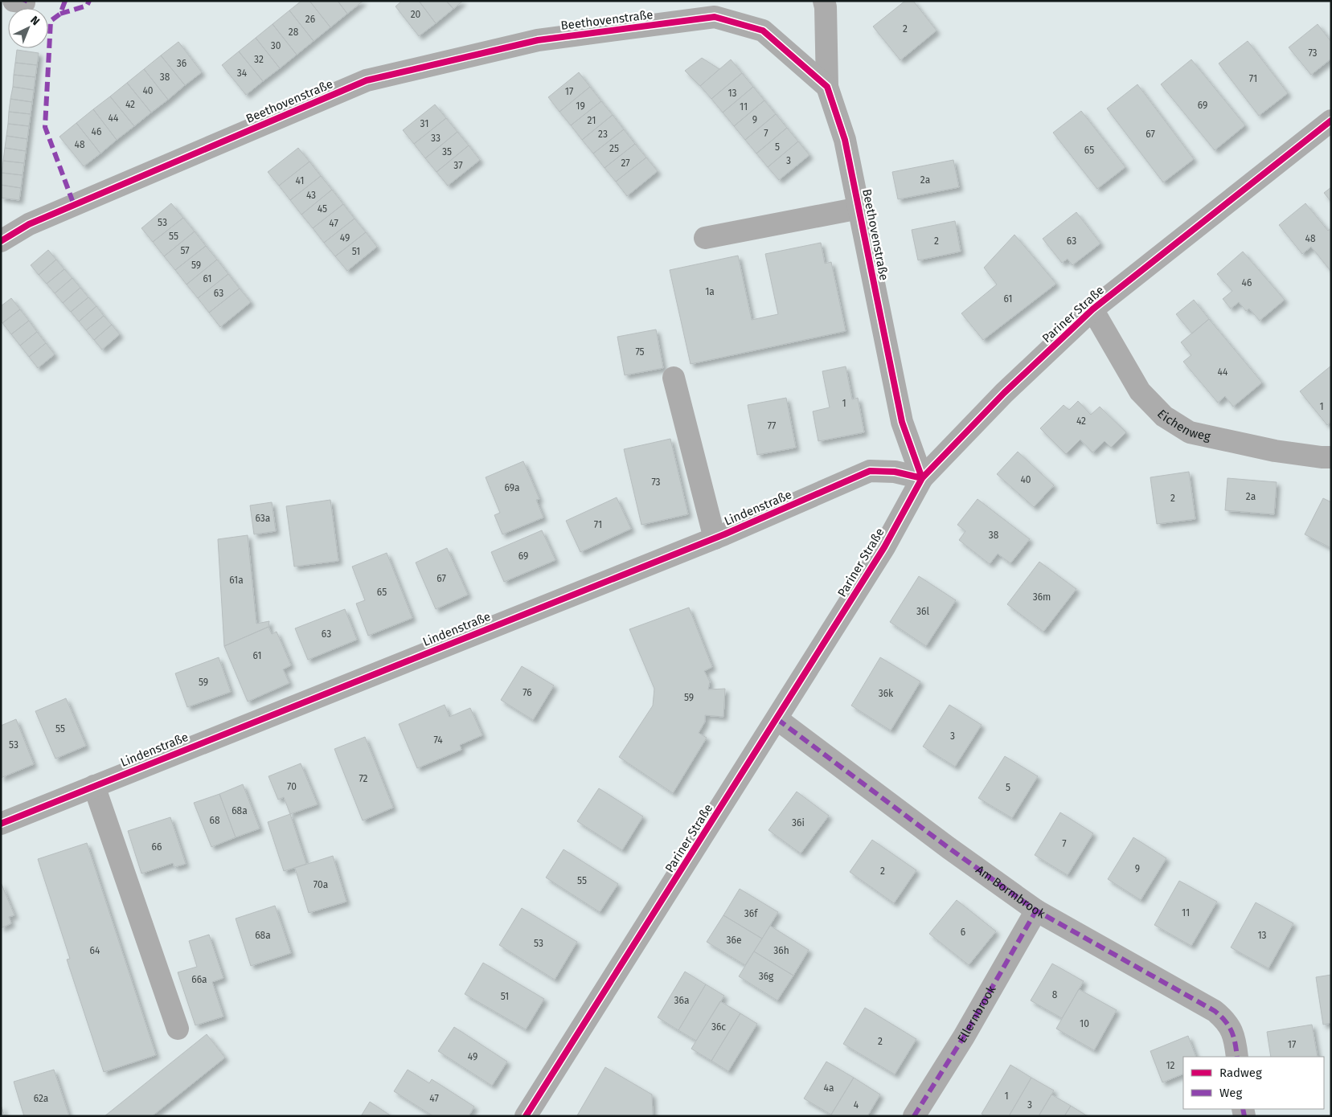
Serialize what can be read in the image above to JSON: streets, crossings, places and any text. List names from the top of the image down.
{
  "streets": {
    "street": [
      "Beethovenstraße",
      "Pariner Straße",
      "Eichenweg",
      "Lindenstraße",
      "Am Bormbrook",
      "Ellernbrook"
    ]
  },
  "crossings": [
    ["Beethovenstraße", "Pariner Straße"],
    ["Beethovenstraße", "Lindenstraße"],
    ["Pariner Straße", "Eichenweg"],
    ["Pariner Straße", "Lindenstraße"],
    ["Pariner Straße", "Am Bormbrook"],
    ["Am Bormbrook", "Ellernbrook"]
  ],
  "house_numbers": [
    "20",
    "26",
    "2",
    "28",
    "30",
    "73",
    "32",
    "36",
    "34",
    "38",
    "71",
    "40",
    "17",
    "13",
    "42",
    "69",
    "19",
    "11",
    "44",
    "9",
    "21",
    "31",
    "46",
    "7",
    "23",
    "67",
    "33",
    "48",
    "5",
    "25",
    "65",
    "35",
    "3",
    "27",
    "37",
    "2a",
    "41",
    "43",
    "45",
    "53",
    "47",
    "55",
    "49",
    "48",
    "2",
    "63",
    "57",
    "51",
    "59",
    "61",
    "46",
    "1a",
    "63",
    "61",
    "75",
    "44",
    "1",
    "1",
    "42",
    "77",
    "40",
    "73",
    "69a",
    "2a",
    "2",
    "63a",
    "71",
    "38",
    "69",
    "67",
    "61a",
    "65",
    "36m",
    "36l",
    "63",
    "61",
    "59",
    "76",
    "36k",
    "59",
    "55",
    "3",
    "74",
    "53",
    "72",
    "70",
    "5",
    "68a",
    "68",
    "36i",
    "7",
    "66",
    "9",
    "2",
    "55",
    "70a",
    "11",
    "36f",
    "6",
    "68a",
    "13",
    "36e",
    "53",
    "64",
    "36h",
    "36g",
    "66a",
    "8",
    "51",
    "36a",
    "10",
    "36c",
    "2",
    "17",
    "49",
    "12",
    "4a",
    "1",
    "62a",
    "47",
    "4",
    "3"
  ],
  "legend": ["Radweg", "Weg"],
  "north": "top right"
}
